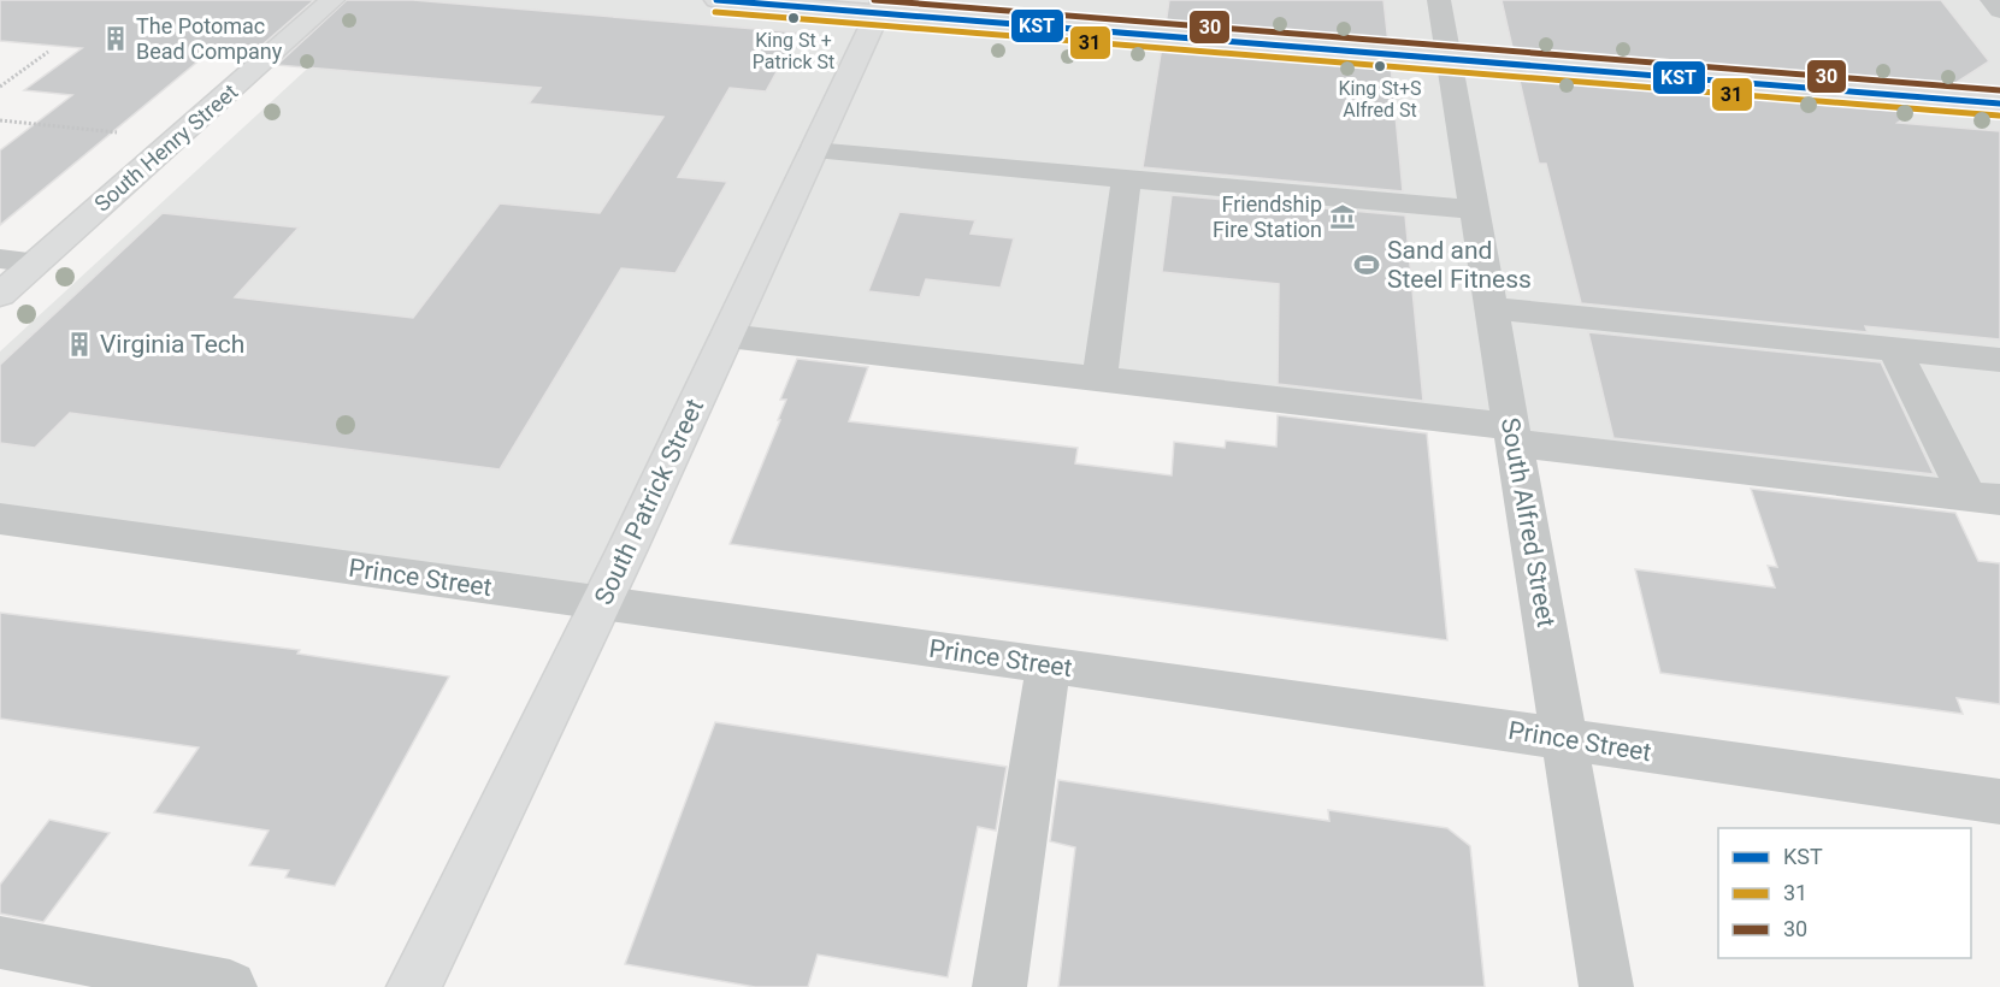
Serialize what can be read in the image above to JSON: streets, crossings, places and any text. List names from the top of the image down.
{
  "streets": {
    "main road": ["South Henry Street", "South Patrick Street"],
    "street": ["South Alfred Street", "Prince Street"]
  },
  "crossings": [
    ["South Patrick Street", "Prince Street"],
    ["South Alfred Street", "Prince Street"]
  ],
  "places": {
    "other": ["King St + Patrick St", "King St+S Alfred St"],
    "building": ["The Potomac Bead Company", "Virginia Tech"],
    "museum": ["Friendship Fire Station"],
    "sports": ["Sand and Steel Fitness"]
  },
  "lines": ["transit line KST", "transit line 30", "transit line 31"],
  "legend": ["KST", "31", "30"]
}
